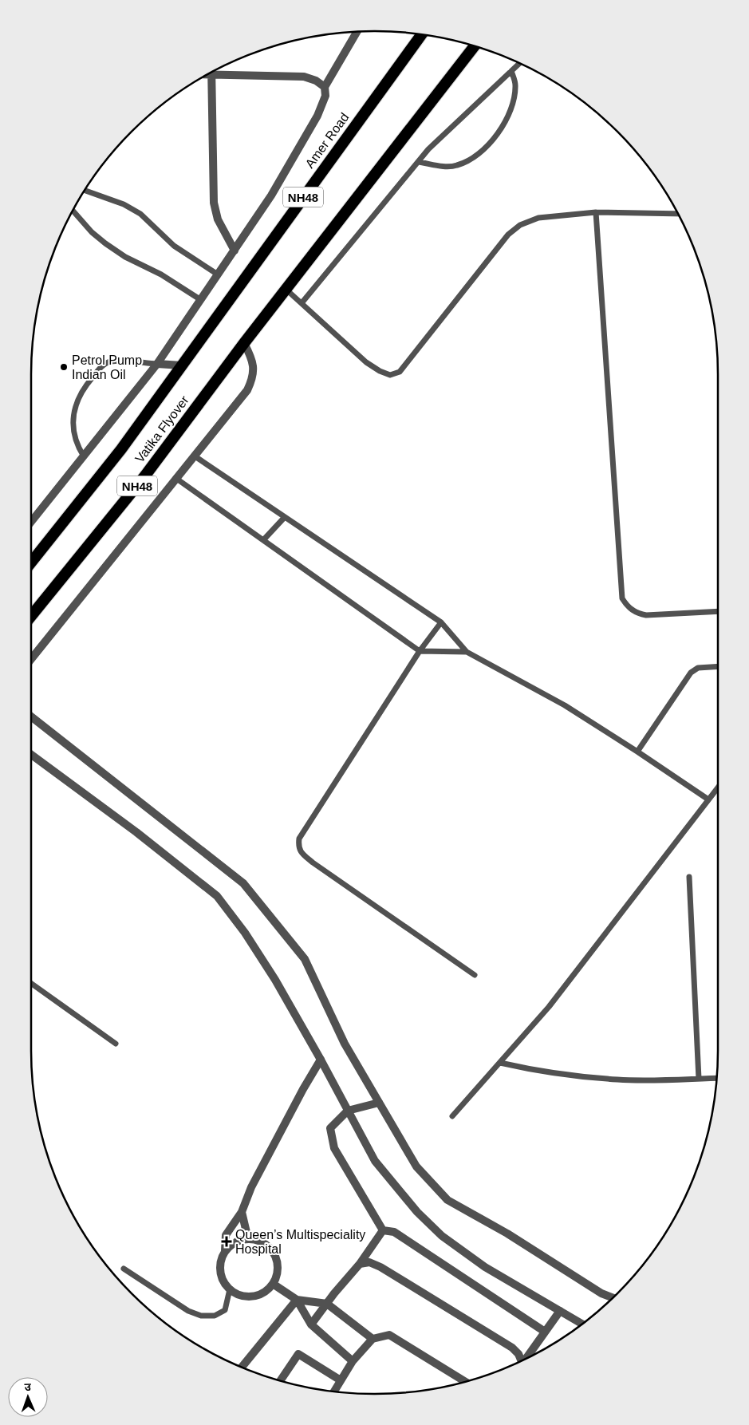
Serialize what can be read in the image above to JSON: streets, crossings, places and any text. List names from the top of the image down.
{
  "streets": {
    "highway": ["Amer Road", "NH48", "Vatika Flyover"]
  },
  "crossings": [
    ["Amer Road", "Vatika Flyover"],
    ["NH48", "Vatika Flyover"]
  ],
  "places": {
    "other": ["Petrol Pump Indian Oil"],
    "health": ["Queen’s Multispeciality Hospital"]
  },
  "north": "top"
}
